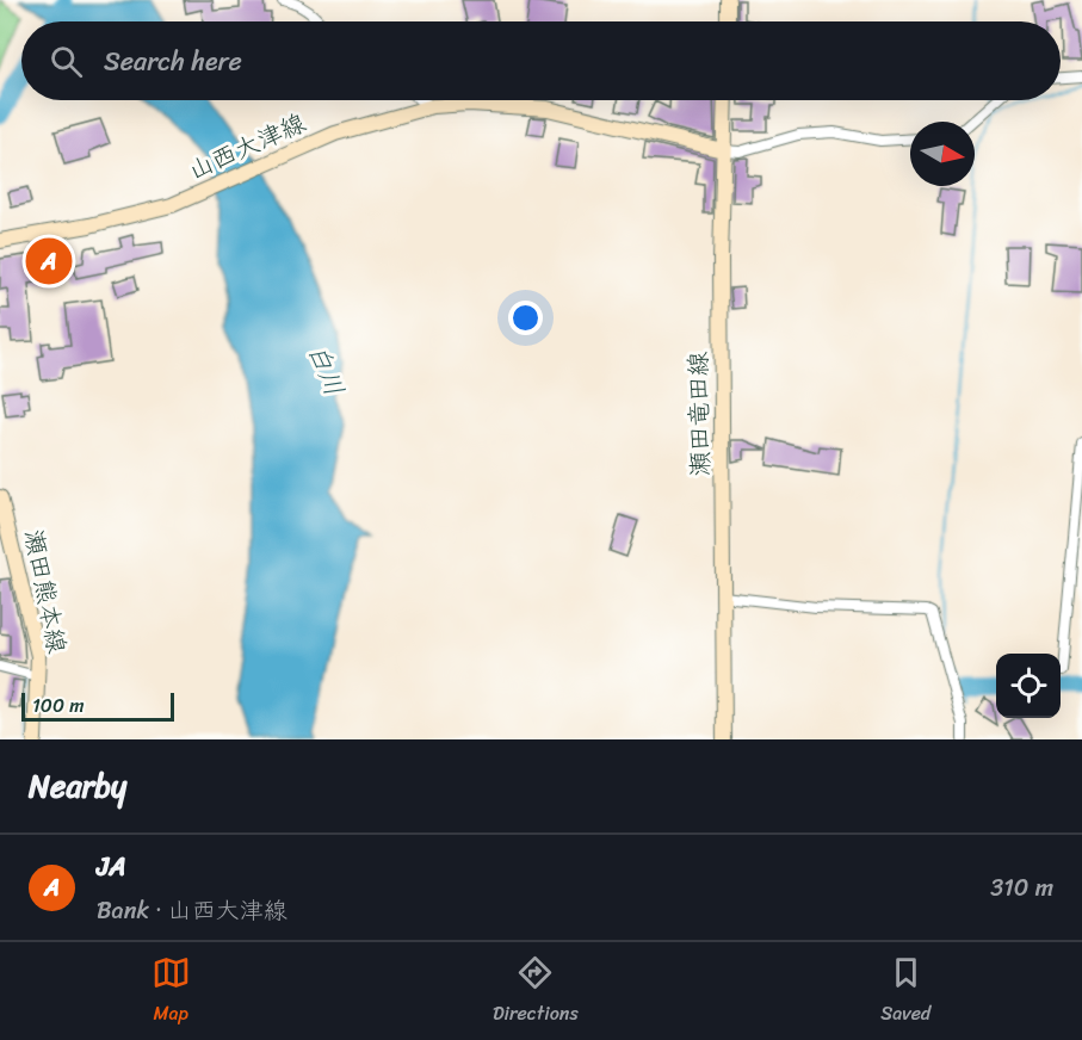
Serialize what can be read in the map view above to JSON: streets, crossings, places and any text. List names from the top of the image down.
{
  "streets": {
    "main road": ["山西大津線", "瀬田竜田線", "瀬田熊本線"]
  },
  "crossings": [
    ["山西大津線", "瀬田竜田線"]
  ],
  "water": ["白川"],
  "scale_bar": "100 m",
  "north": "right",
  "page": {
    "search": "Search here",
    "pins": "A",
    "scale": "100 m",
    "heading": "Nearby",
    "list": [
      {
        "mark": "A",
        "name": "JA",
        "note": "Bank · 山西大津線",
        "value": "310 m"
      }
    ],
    "nav": ["Map", "Directions", "Saved"]
  }
}
